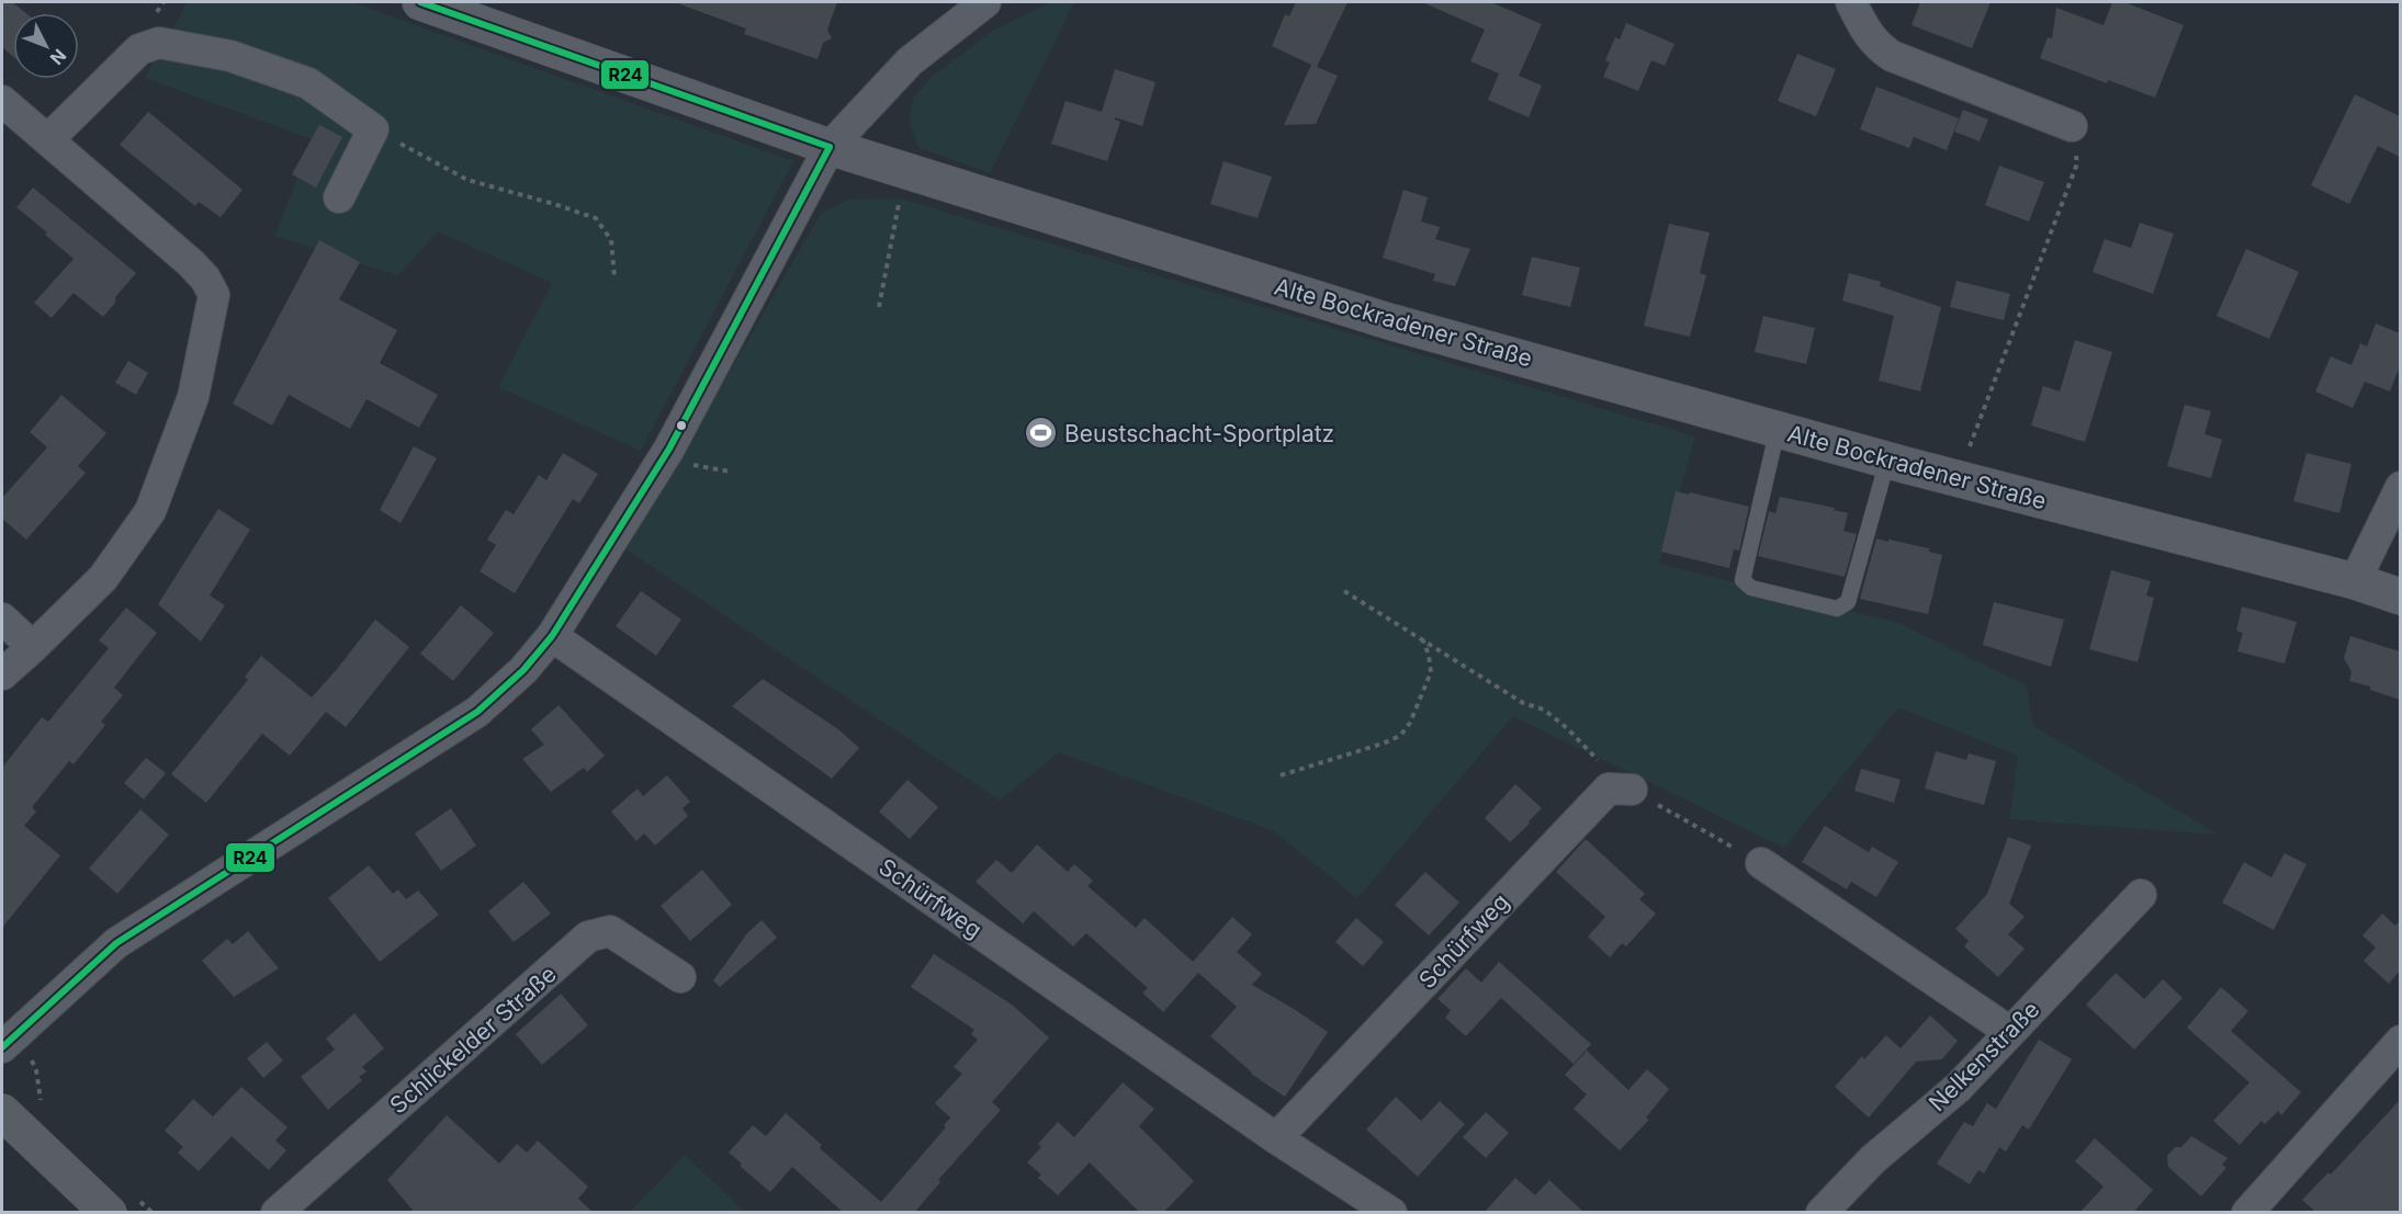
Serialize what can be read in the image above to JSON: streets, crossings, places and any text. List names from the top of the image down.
{
  "streets": {
    "street": [
      "Alte Bockradener Straße",
      "Schürfweg",
      "Schlickelder Straße",
      "Nelkenstraße"
    ]
  },
  "places": {
    "sports": ["Beustschacht-Sportplatz"]
  },
  "lines": ["transit line R24"],
  "north": "bottom right"
}
